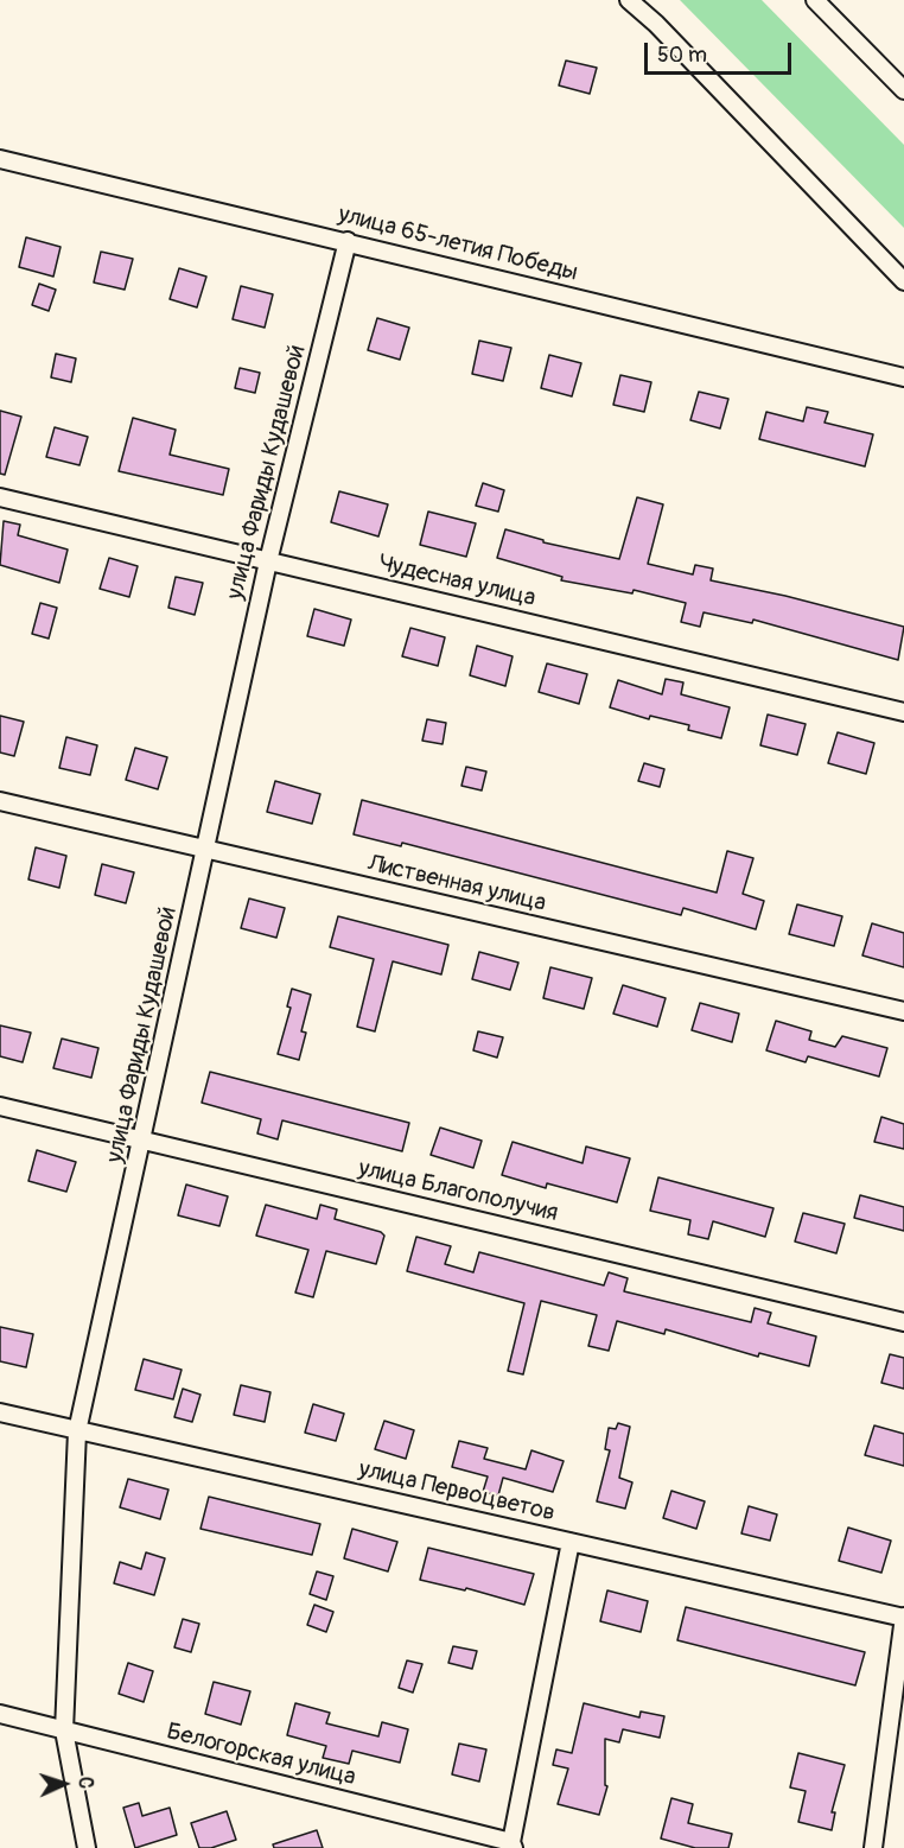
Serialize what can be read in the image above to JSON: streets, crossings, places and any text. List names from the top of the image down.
{
  "streets": {
    "street": [
      "улица 65-летия Победы",
      "улица Фариды Кудашевой",
      "Чудесная улица",
      "Лиственная улица",
      "улица Благополучия",
      "улица Первоцветов",
      "Белогорская улица"
    ]
  },
  "crossings": [
    ["улица 65-летия Победы", "улица Фариды Кудашевой"],
    ["улица Фариды Кудашевой", "Чудесная улица"],
    ["улица Фариды Кудашевой", "Лиственная улица"],
    ["улица Фариды Кудашевой", "улица Благополучия"],
    ["улица Фариды Кудашевой", "улица Первоцветов"],
    ["улица Фариды Кудашевой", "Белогорская улица"]
  ],
  "scale_bar": "50 m",
  "north": "right"
}
